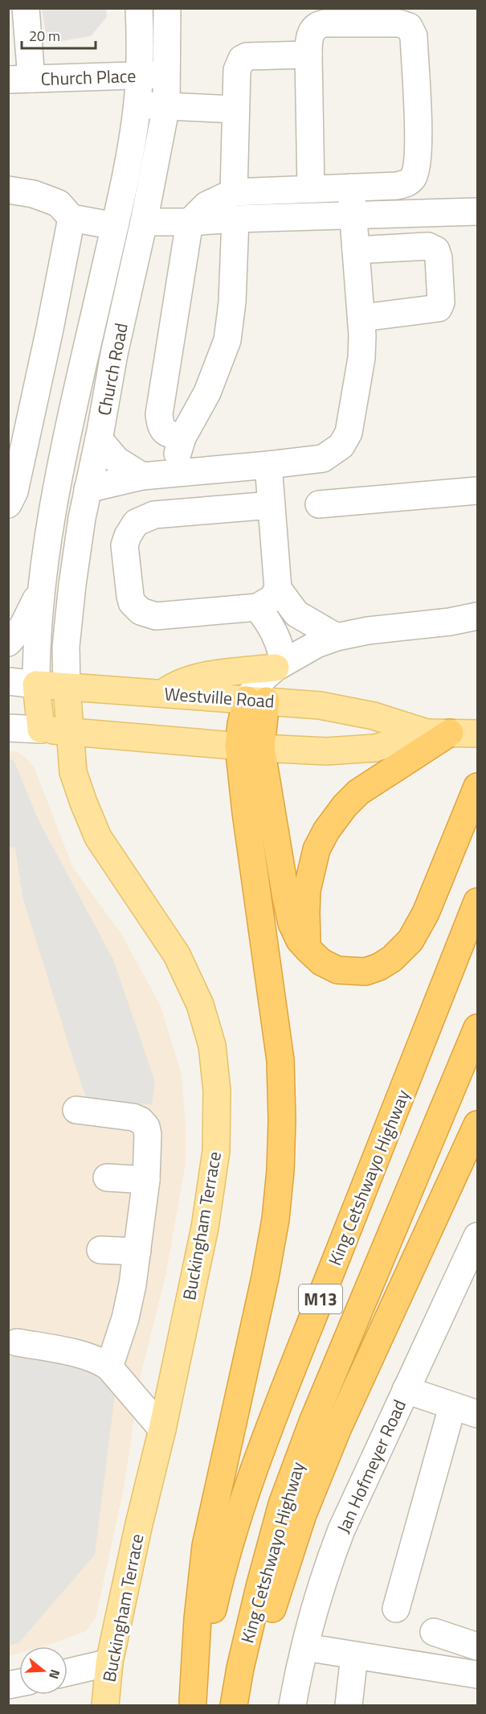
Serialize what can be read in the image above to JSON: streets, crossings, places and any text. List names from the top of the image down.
{
  "streets": {
    "highway": ["King Cetshwayo Highway", "M13"],
    "main road": ["Church Road", "Westville Road", "Buckingham Terrace"],
    "street": ["Church Place", "Jan Hofmeyer Road"]
  },
  "crossings": [
    ["Church Place", "Church Road"],
    ["Church Road", "Westville Road"],
    ["Church Road", "Buckingham Terrace"],
    ["Westville Road", "Buckingham Terrace"]
  ],
  "scale_bar": "20 m",
  "north": "right"
}
